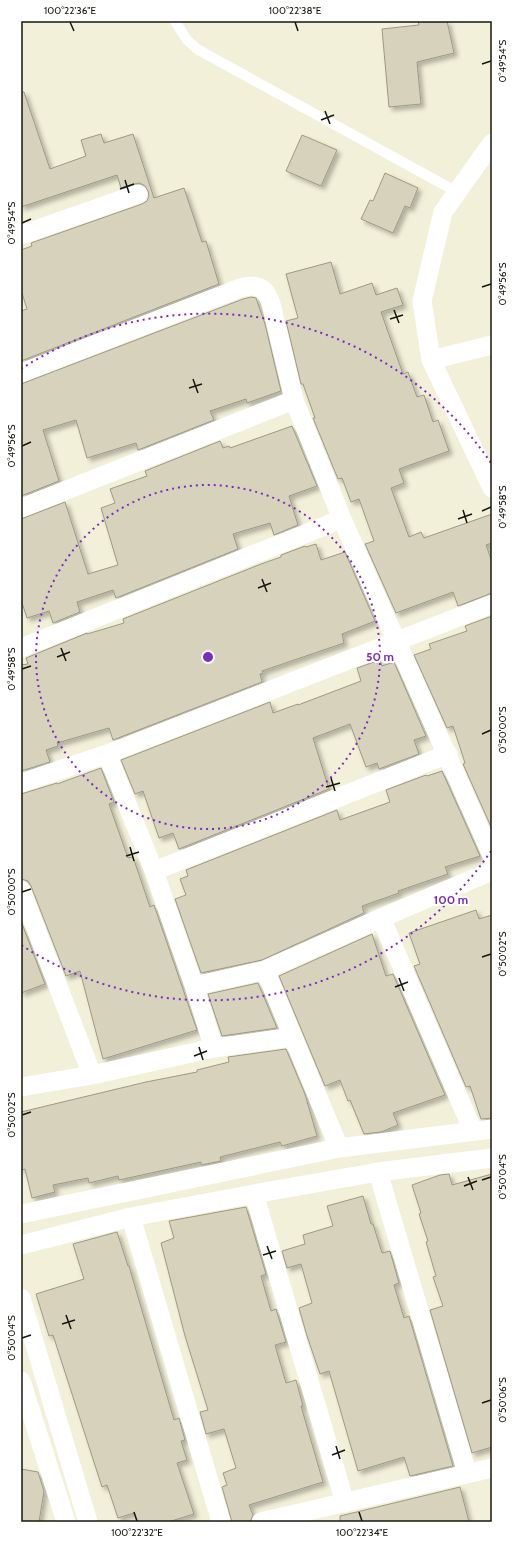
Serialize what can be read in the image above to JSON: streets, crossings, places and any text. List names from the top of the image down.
{
  "coordinates": [
    "100°22'36\"E",
    "100°22'38\"E",
    "0°49'54\"S",
    "0°49'56\"S",
    "0°49'58\"S",
    "0°50'00\"S",
    "0°50'02\"S",
    "0°50'04\"S",
    "0°50'06\"S",
    "100°22'32\"E",
    "100°22'34\"E"
  ],
  "rings": ["50 m", "100 m"]
}
